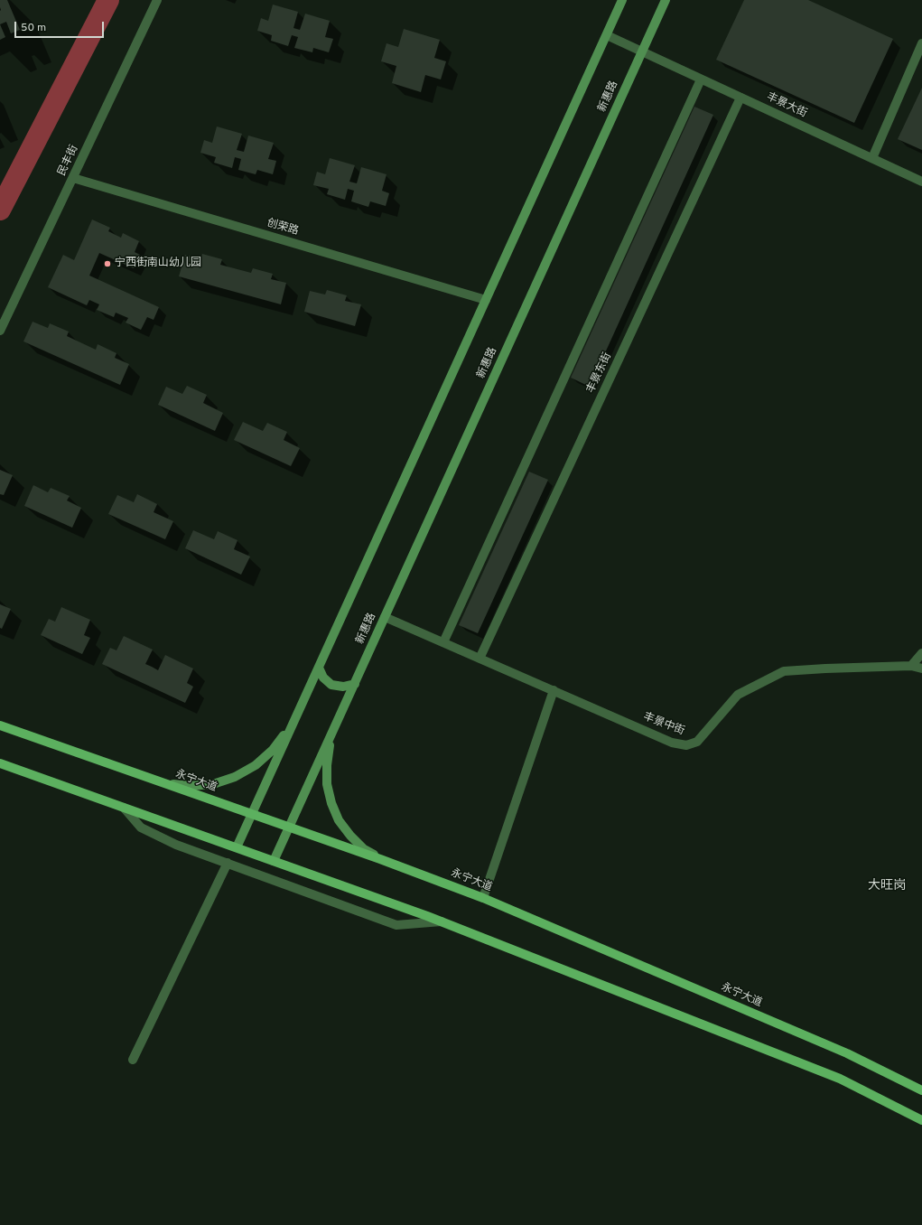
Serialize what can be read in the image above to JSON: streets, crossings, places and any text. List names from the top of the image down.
{
  "streets": {
    "main road": ["新惠路", "永宁大道"],
    "street": [
      "丰景大街",
      "民丰街",
      "创荣路",
      "丰景东街",
      "丰景中街"
    ]
  },
  "crossings": [
    ["新惠路", "丰景大街"],
    ["新惠路", "丰景中街"],
    ["丰景大街", "丰景东街"],
    ["民丰街", "创荣路"],
    ["丰景东街", "丰景中街"]
  ],
  "districts": ["大旺岗"],
  "places": ["宁西街南山幼儿园"],
  "scale_bar": "50 m"
}
